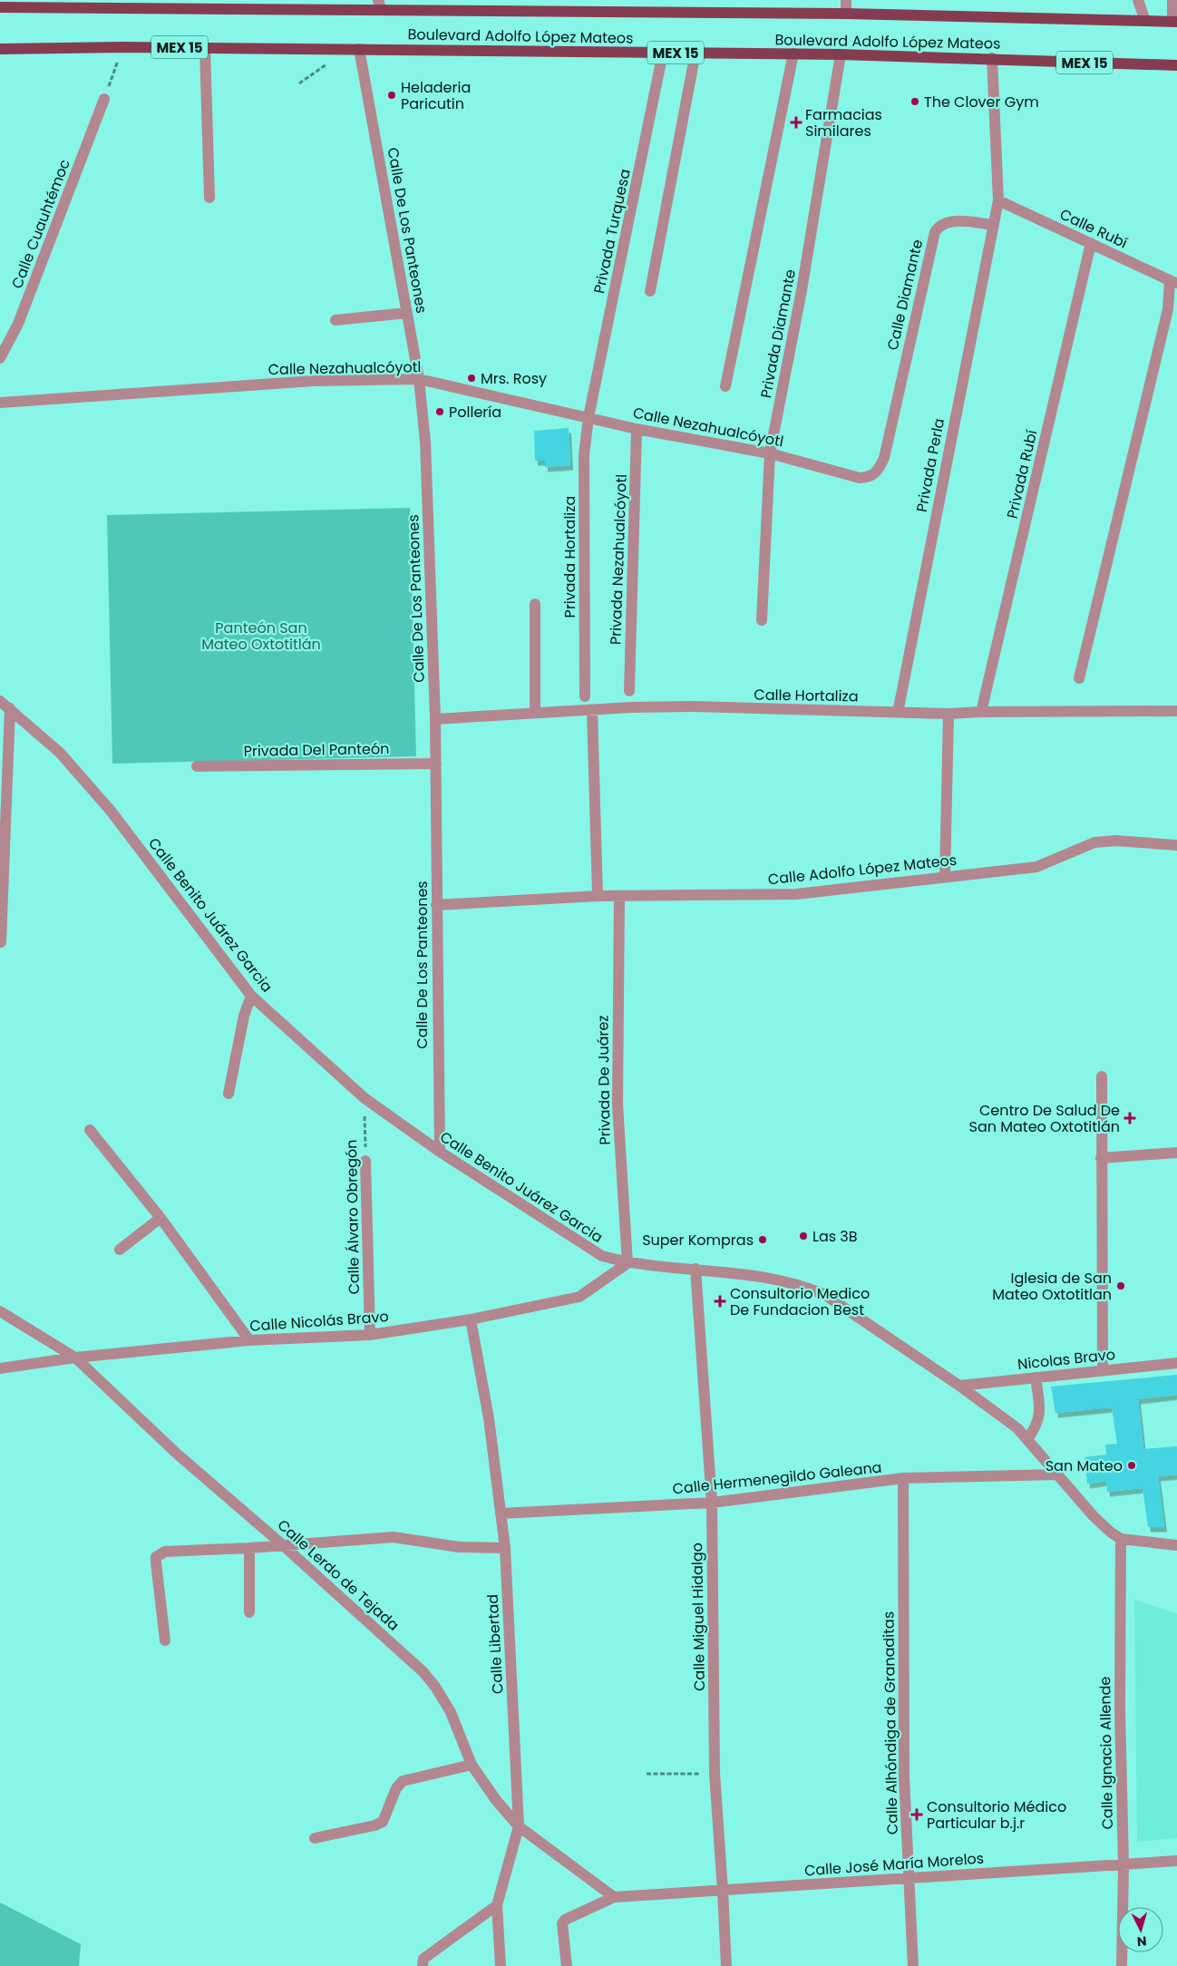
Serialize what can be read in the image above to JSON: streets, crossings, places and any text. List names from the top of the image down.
{
  "streets": {
    "main road": ["Boulevard Adolfo López Mateos", "MEX 15"],
    "street": [
      "Calle Cuauhtémoc",
      "Calle Rubí",
      "Calle De Los Panteones",
      "Privada Turquesa",
      "Calle Diamante",
      "Privada Diamante",
      "Calle Nezahualcóyotl",
      "Privada Perla",
      "Privada Rubí",
      "Privada Hortaliza",
      "Privada Nezahualcóyotl",
      "Calle Hortaliza",
      "Privada Del Panteón",
      "Calle Adolfo López Mateos",
      "Calle Benito Juárez Garcia",
      "Privada De Juárez",
      "Calle Álvaro Obregón",
      "Calle Nicolás Bravo",
      "Nicolas Bravo",
      "Calle Hermenegildo Galeana",
      "Calle Lerdo de Tejada",
      "Calle Miguel Hidalgo",
      "Calle Libertad",
      "Calle Alhóndiga de Granaditas",
      "Calle Ignacio Allende",
      "Calle José María Morelos"
    ]
  },
  "crossings": [
    ["Boulevard Adolfo López Mateos", "Calle De Los Panteones"],
    ["Boulevard Adolfo López Mateos", "Privada Turquesa"],
    ["Boulevard Adolfo López Mateos", "Privada Diamante"],
    ["Calle Rubí", "Privada Rubí"],
    ["Calle De Los Panteones", "Calle Nezahualcóyotl"],
    ["Calle De Los Panteones", "Calle Hortaliza"],
    ["Calle De Los Panteones", "Privada Del Panteón"],
    ["Calle De Los Panteones", "Calle Adolfo López Mateos"],
    ["Calle De Los Panteones", "Calle Benito Juárez Garcia"],
    ["Privada Turquesa", "Calle Nezahualcóyotl"],
    ["Privada Turquesa", "Privada Hortaliza"],
    ["Calle Diamante", "Calle Nezahualcóyotl"],
    ["Calle Diamante", "Privada Perla"],
    ["Privada Diamante", "Calle Nezahualcóyotl"],
    ["Calle Nezahualcóyotl", "Privada Hortaliza"],
    ["Calle Nezahualcóyotl", "Privada Nezahualcóyotl"],
    ["Privada Perla", "Calle Hortaliza"],
    ["Privada Rubí", "Calle Hortaliza"],
    ["Calle Adolfo López Mateos", "Privada De Juárez"],
    ["Calle Benito Juárez Garcia", "Privada De Juárez"],
    ["Calle Benito Juárez Garcia", "Calle Álvaro Obregón"],
    ["Calle Benito Juárez Garcia", "Calle Nicolás Bravo"],
    ["Calle Benito Juárez Garcia", "Nicolas Bravo"],
    ["Calle Benito Juárez Garcia", "Calle Hermenegildo Galeana"],
    ["Calle Benito Juárez Garcia", "Calle Miguel Hidalgo"],
    ["Calle Benito Juárez Garcia", "Calle Ignacio Allende"],
    ["Privada De Juárez", "Calle Nicolás Bravo"],
    ["Calle Álvaro Obregón", "Calle Nicolás Bravo"],
    ["Calle Nicolás Bravo", "Calle Lerdo de Tejada"],
    ["Calle Nicolás Bravo", "Calle Libertad"],
    ["Calle Hermenegildo Galeana", "Calle Miguel Hidalgo"],
    ["Calle Hermenegildo Galeana", "Calle Libertad"],
    ["Calle Hermenegildo Galeana", "Calle Alhóndiga de Granaditas"],
    ["Calle Lerdo de Tejada", "Calle Libertad"],
    ["Calle Lerdo de Tejada", "Calle José María Morelos"],
    ["Calle Miguel Hidalgo", "Calle José María Morelos"],
    ["Calle Alhóndiga de Granaditas", "Calle José María Morelos"],
    ["Calle Ignacio Allende", "Calle José María Morelos"]
  ],
  "parks": ["Panteón San Mateo Oxtotitlán"],
  "places": {
    "other": [
      "Heladeria Paricutin",
      "The Clover Gym",
      "Mrs. Rosy",
      "Pollería",
      "Las 3B",
      "Super Kompras",
      "Iglesia de San Mateo Oxtotitlan",
      "San Mateo"
    ],
    "health": [
      "Farmacias Similares",
      "Centro De Salud De San Mateo Oxtotitlán",
      "Consultorio Medico De Fundacion Best",
      "Consultorio Médico Particular b.j.r"
    ]
  },
  "north": "bottom"
}
